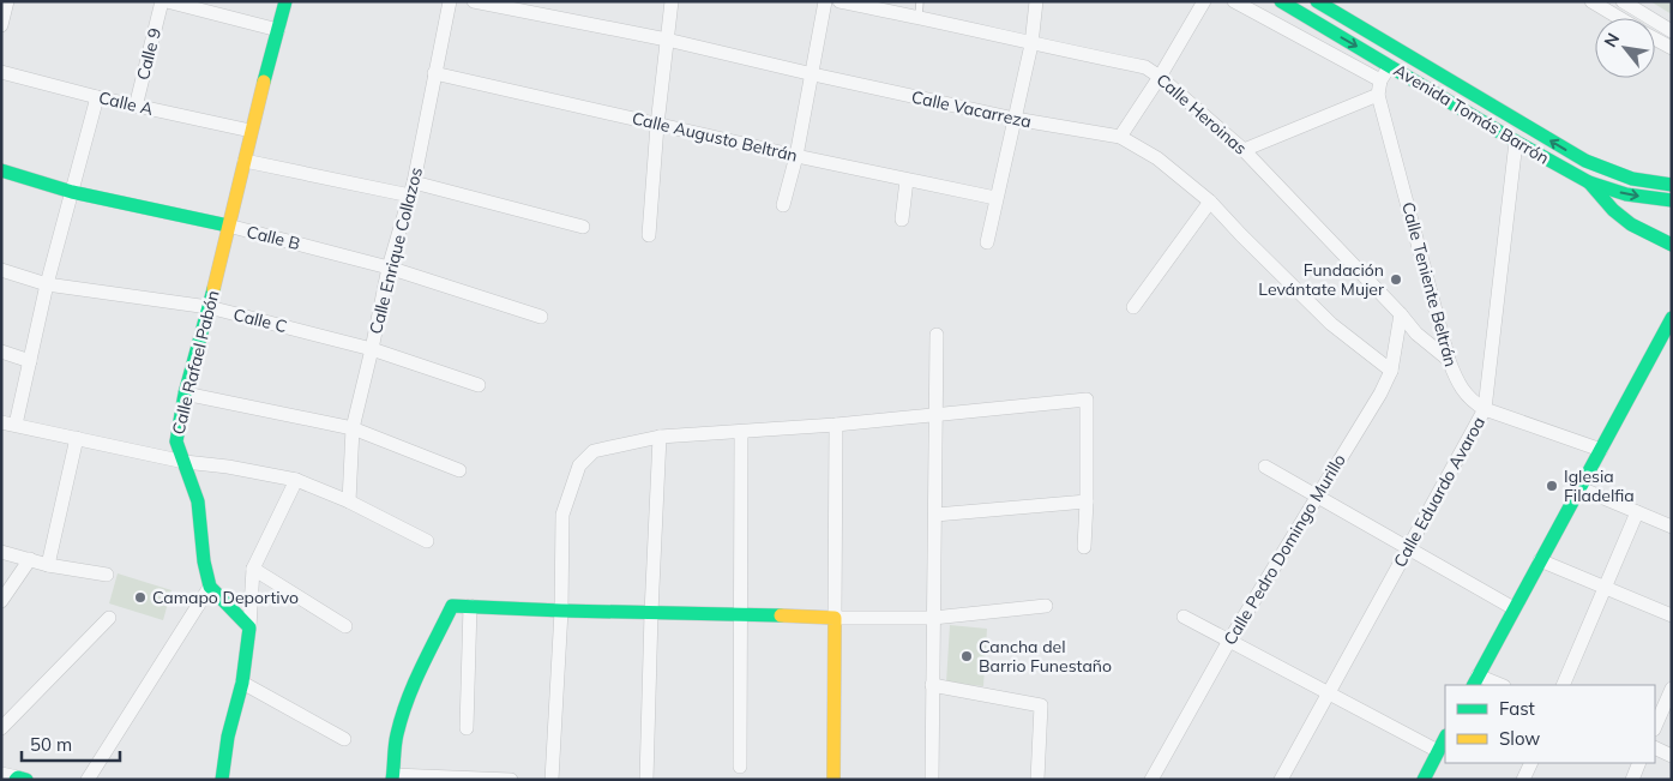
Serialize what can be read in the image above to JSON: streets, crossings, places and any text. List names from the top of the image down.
{
  "streets": {
    "street": [
      "Calle 9",
      "Calle A",
      "Calle Vacarreza",
      "Calle Heroinas",
      "Avenida Tomás Barrón",
      "Calle Augusto Beltrán",
      "Calle B",
      "Calle Enrique Collazos",
      "Calle Teniente Beltrán",
      "Calle C",
      "Calle Rafael Pabón",
      "Calle Eduardo Avaroa",
      "Calle Pedro Domingo Murillo"
    ]
  },
  "crossings": [
    ["Calle 9", "Calle A"],
    ["Calle A", "Calle Rafael Pabón"],
    ["Calle Vacarreza", "Calle Pedro Domingo Murillo"],
    ["Calle Heroinas", "Calle Teniente Beltrán"],
    ["Calle Heroinas", "Calle Pedro Domingo Murillo"],
    ["Avenida Tomás Barrón", "Calle Teniente Beltrán"],
    ["Avenida Tomás Barrón", "Calle Eduardo Avaroa"],
    ["Calle Augusto Beltrán", "Calle Enrique Collazos"],
    ["Calle B", "Calle Enrique Collazos"],
    ["Calle B", "Calle Rafael Pabón"],
    ["Calle Enrique Collazos", "Calle C"],
    ["Calle Teniente Beltrán", "Calle Eduardo Avaroa"],
    ["Calle C", "Calle Rafael Pabón"]
  ],
  "places": [
    "Fundación Levántate Mujer",
    "Iglesia Filadelfia",
    "Camapo Deportivo",
    "Cancha del Barrio Funestaño"
  ],
  "legend": ["Fast", "Slow"],
  "scale_bar": "50 m",
  "north": "top left"
}
